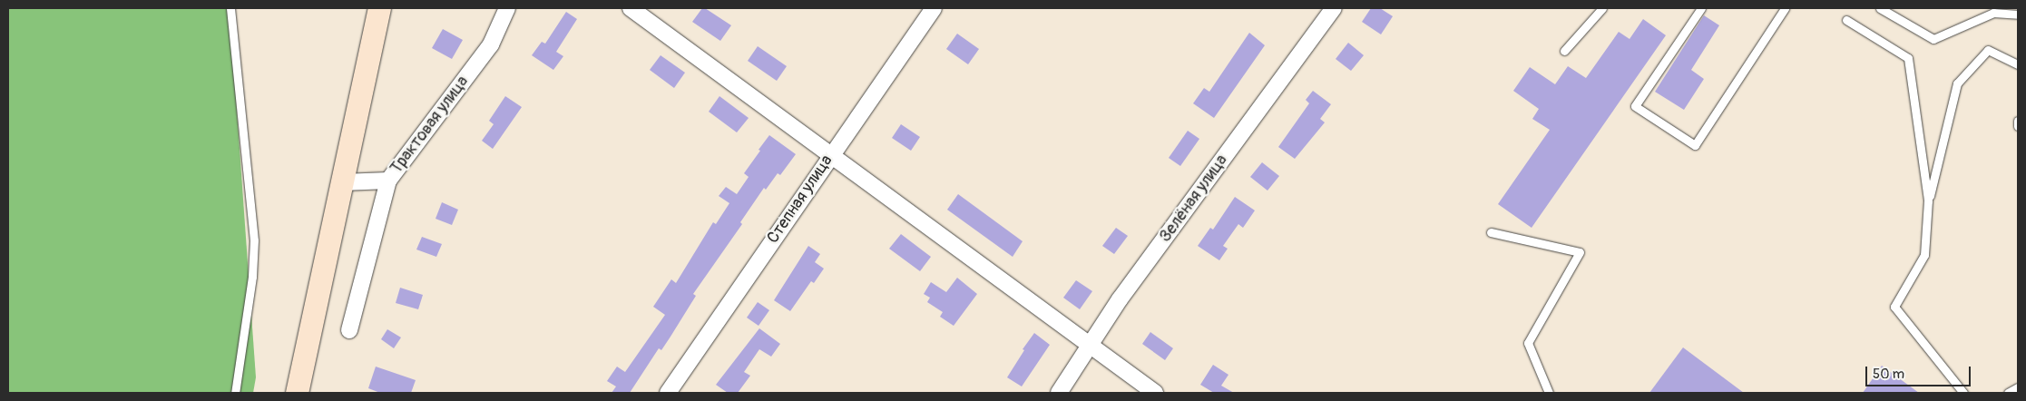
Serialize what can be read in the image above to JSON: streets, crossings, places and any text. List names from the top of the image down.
{
  "streets": {
    "street": ["Трактовая улица", "Зелёная улица", "Степная улица"]
  },
  "scale_bar": "50 m"
}
